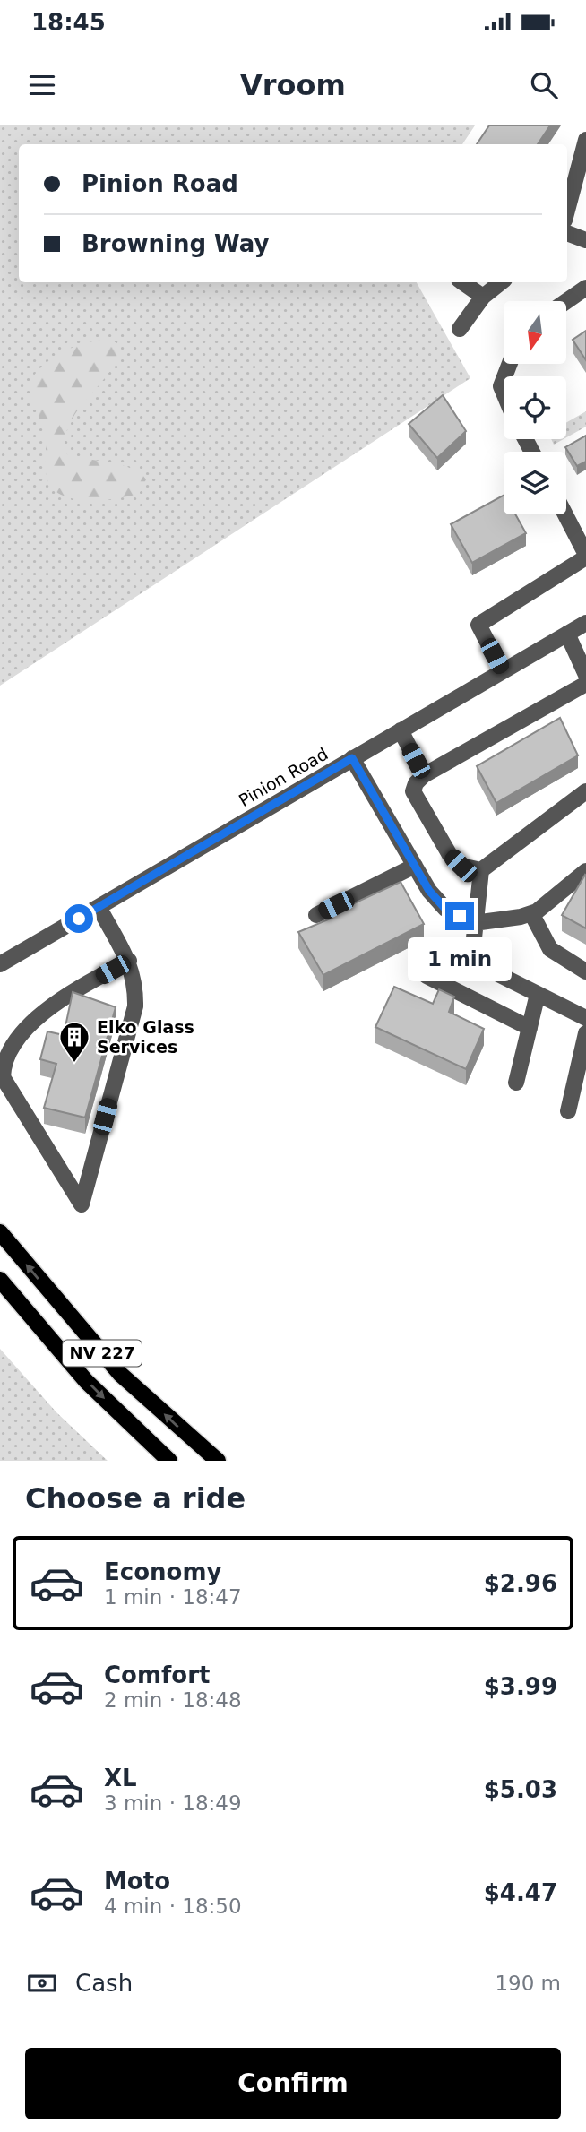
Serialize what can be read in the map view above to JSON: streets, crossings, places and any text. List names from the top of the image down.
{
  "streets": {
    "main road": ["NV 227"],
    "street": ["Pinion Road"]
  },
  "places": {
    "building": ["Elko Glass Services"]
  },
  "north": "bottom",
  "page": {
    "status": "18:45",
    "header": "Vroom",
    "banner": ["Pinion Road", "Browning Way"],
    "bubble": "1 min",
    "heading": "Choose a ride",
    "list": [
      {
        "name": "Economy",
        "note": "1 min · 18:47",
        "value": "$2.96"
      },
      {
        "name": "Comfort",
        "note": "2 min · 18:48",
        "value": "$3.99"
      },
      {
        "name": "XL",
        "note": "3 min · 18:49",
        "value": "$5.03"
      },
      {
        "name": "Moto",
        "note": "4 min · 18:50",
        "value": "$4.47"
      }
    ],
    "pay": ["Cash", "190 m"],
    "buttons": "Confirm"
  }
}
